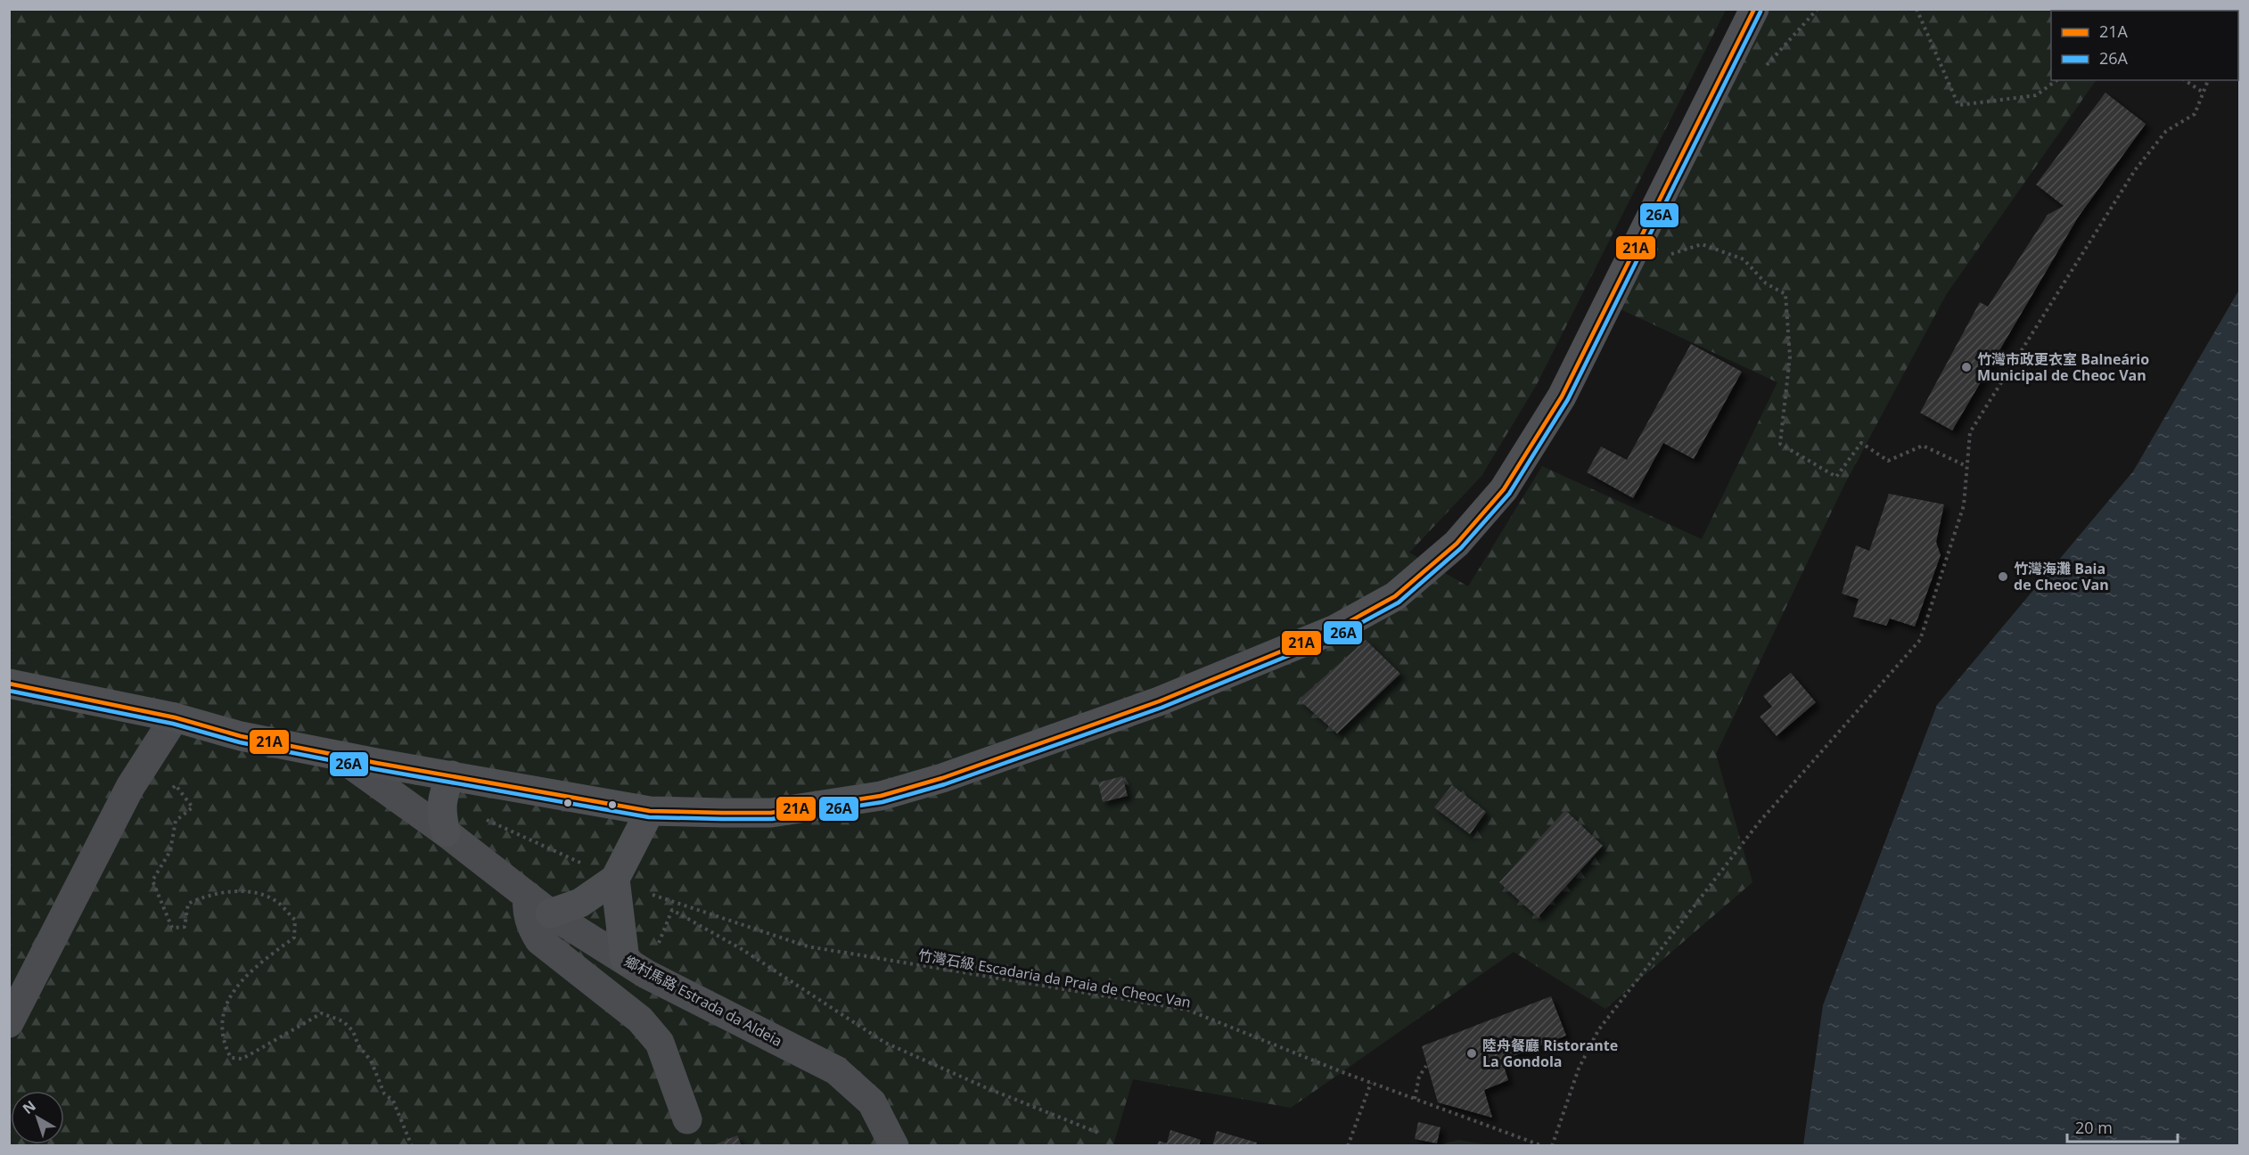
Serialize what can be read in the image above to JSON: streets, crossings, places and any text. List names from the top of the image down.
{
  "streets": {
    "street": ["鄉村馬路 Estrada da Aldeia"],
    "path": ["竹灣石級 Escadaria da Praia de Cheoc Van"]
  },
  "crossings": [
    ["竹灣石級 Escadaria da Praia de Cheoc Van", "鄉村馬路 Estrada da Aldeia"]
  ],
  "places": ["竹灣市政更衣室 Balneário Municipal de Cheoc Van", "竹灣海灘 Baia de Cheoc Van", "陸舟餐廳 Ristorante La Gondola"],
  "lines": ["transit line 21A", "transit line 26A"],
  "legend": ["21A", "26A"],
  "scale_bar": "20 m",
  "north": "top left"
}
